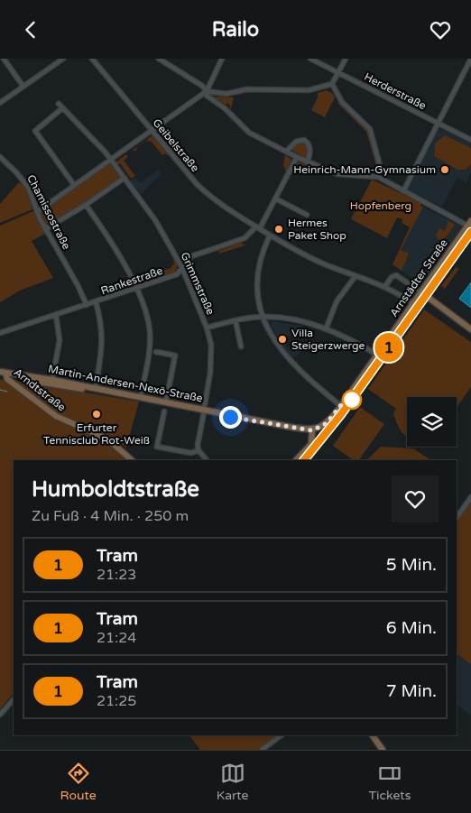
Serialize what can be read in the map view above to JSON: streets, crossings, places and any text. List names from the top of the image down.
{
  "streets": {
    "main road": ["Arnstädter Straße", "Martin-Andersen-Nexö-Straße", "Arndtstraße"],
    "street": [
      "Herderstraße",
      "Geibelstraße",
      "Chamissostraße",
      "Rankestraße",
      "Grimmstraße"
    ]
  },
  "crossings": [
    ["Geibelstraße", "Arnstädter Straße"],
    ["Geibelstraße", "Rankestraße"],
    ["Chamissostraße", "Rankestraße"],
    ["Arnstädter Straße", "Martin-Andersen-Nexö-Straße"],
    ["Rankestraße", "Grimmstraße"],
    ["Grimmstraße", "Martin-Andersen-Nexö-Straße"],
    ["Martin-Andersen-Nexö-Straße", "Arndtstraße"]
  ],
  "parks": ["Hopfenberg"],
  "places": [
    "Heinrich-Mann-Gymnasium",
    "Hermes Paket Shop",
    "Villa Steigerzwerge",
    "Erfurter Tennisclub Rot-Weiß"
  ],
  "lines": ["tram line 1"],
  "page": {
    "header": "Railo",
    "on_map": "1",
    "heading": ["Humboldtstraße", "Zu Fuß · 4 Min. · 250 m"],
    "list": [
      {
        "mark": "1",
        "name": "Tram",
        "note": "21:23",
        "value": "5 Min."
      },
      {
        "mark": "1",
        "name": "Tram",
        "note": "21:24",
        "value": "6 Min."
      },
      {
        "mark": "1",
        "name": "Tram",
        "note": "21:25",
        "value": "7 Min."
      }
    ],
    "tabs": ["Route", "Karte", "Tickets"]
  }
}
